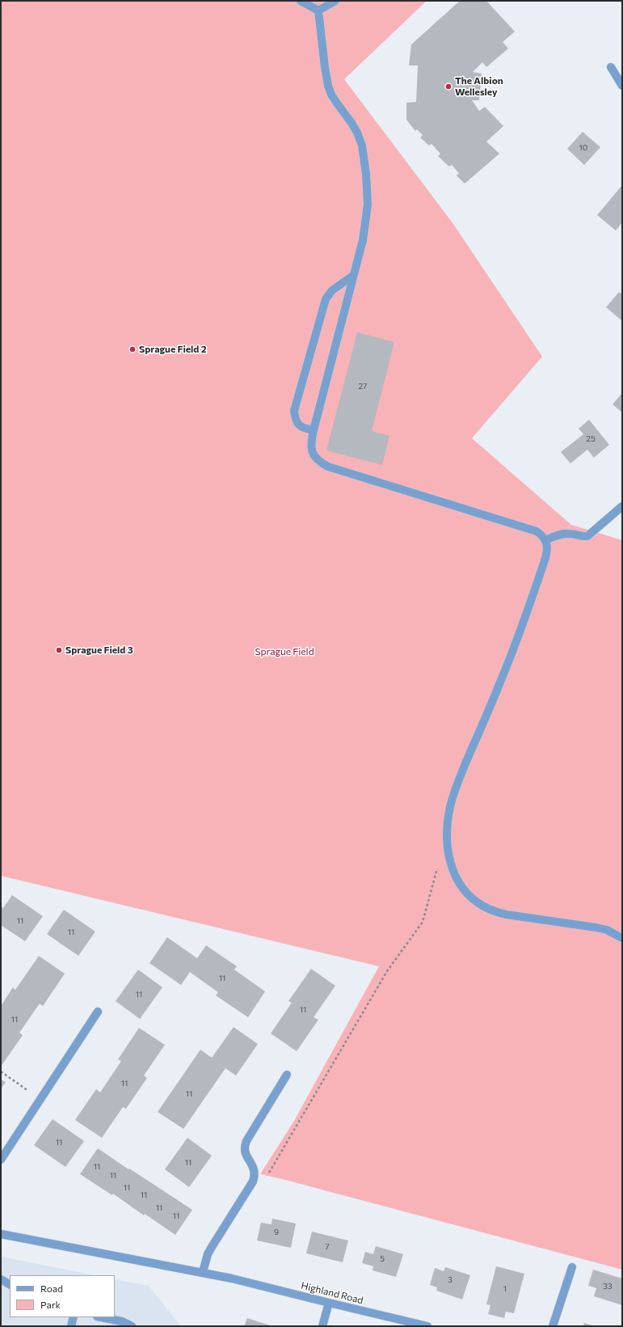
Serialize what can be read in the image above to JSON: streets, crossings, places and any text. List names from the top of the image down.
{
  "streets": {
    "street": ["Highland Road"]
  },
  "parks": ["Sprague Field"],
  "places": ["The Albion Wellesley", "Sprague Field 2", "Sprague Field 3"],
  "house_numbers": [
    "10",
    "27",
    "25",
    "11",
    "11",
    "11",
    "11",
    "11",
    "11",
    "11",
    "11",
    "11",
    "11",
    "11",
    "11",
    "11",
    "11",
    "11",
    "11",
    "9",
    "7",
    "5",
    "3",
    "33",
    "1"
  ],
  "legend": ["Road", "Park"]
}
